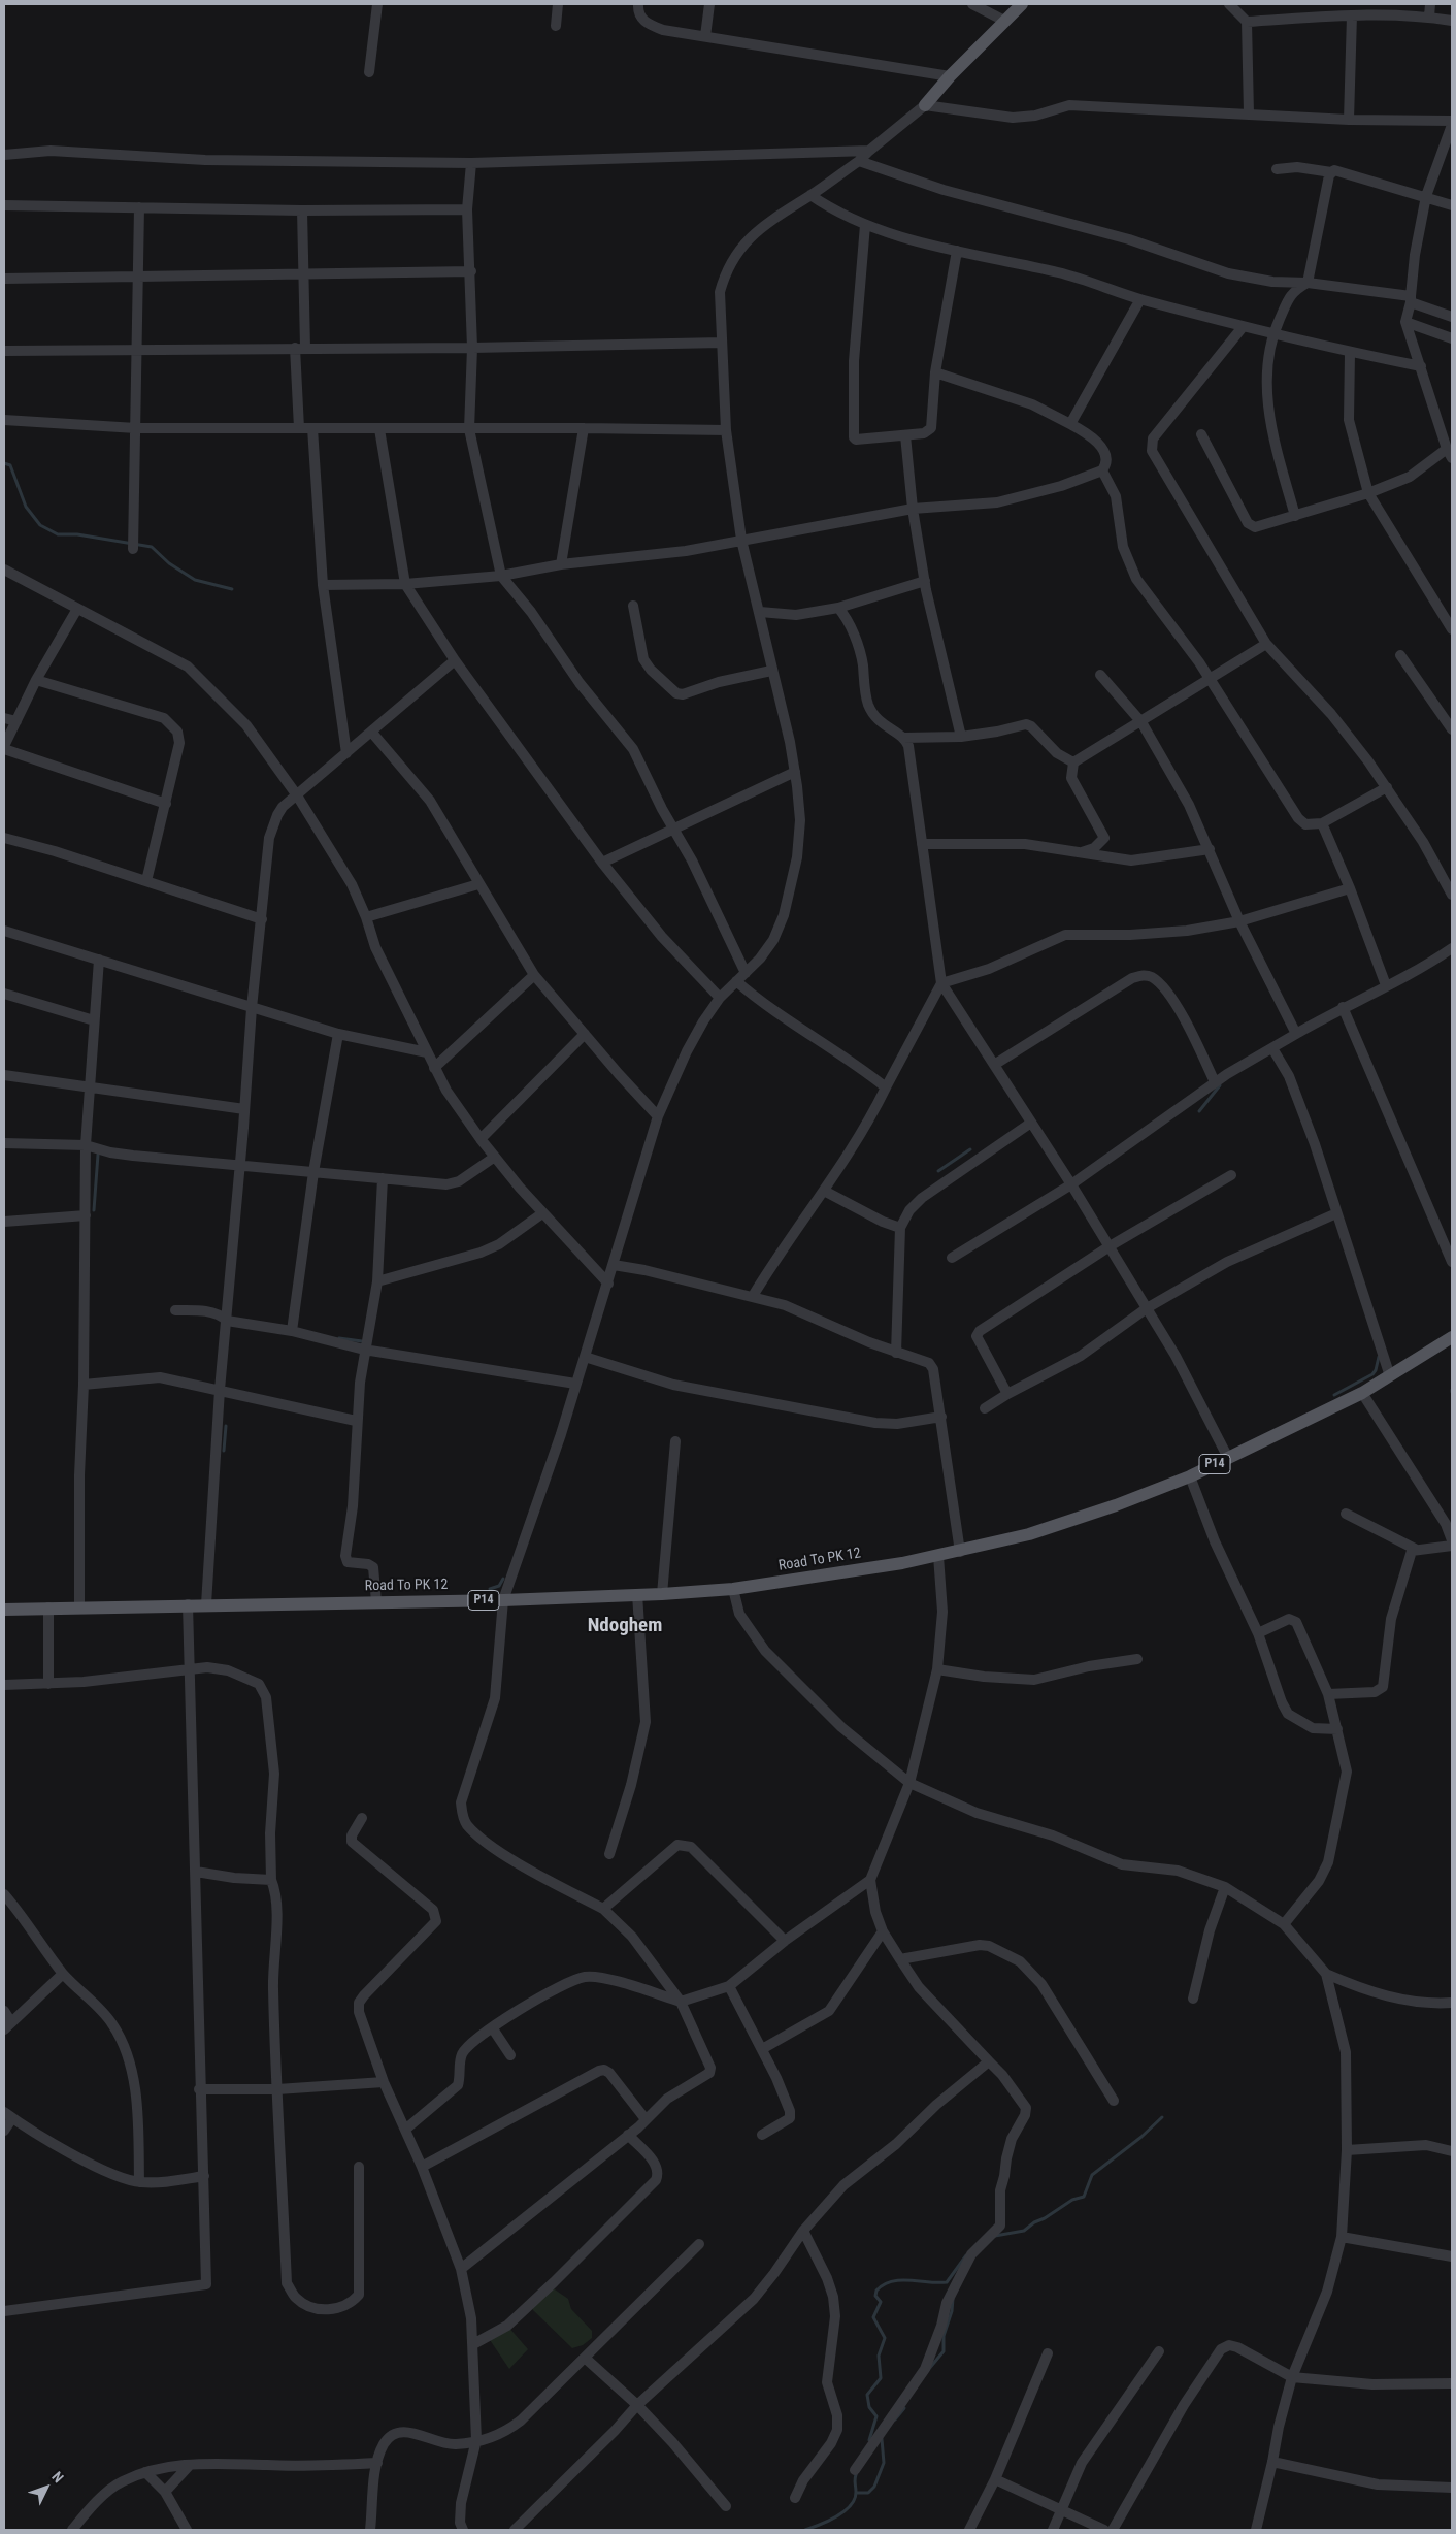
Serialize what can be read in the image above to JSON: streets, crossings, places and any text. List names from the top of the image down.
{
  "streets": {
    "main road": ["P14", "Road To PK 12"]
  },
  "crossings": [
    ["P14", "Road To PK 12"]
  ],
  "districts": ["Ndoghem"],
  "north": "top right"
}
